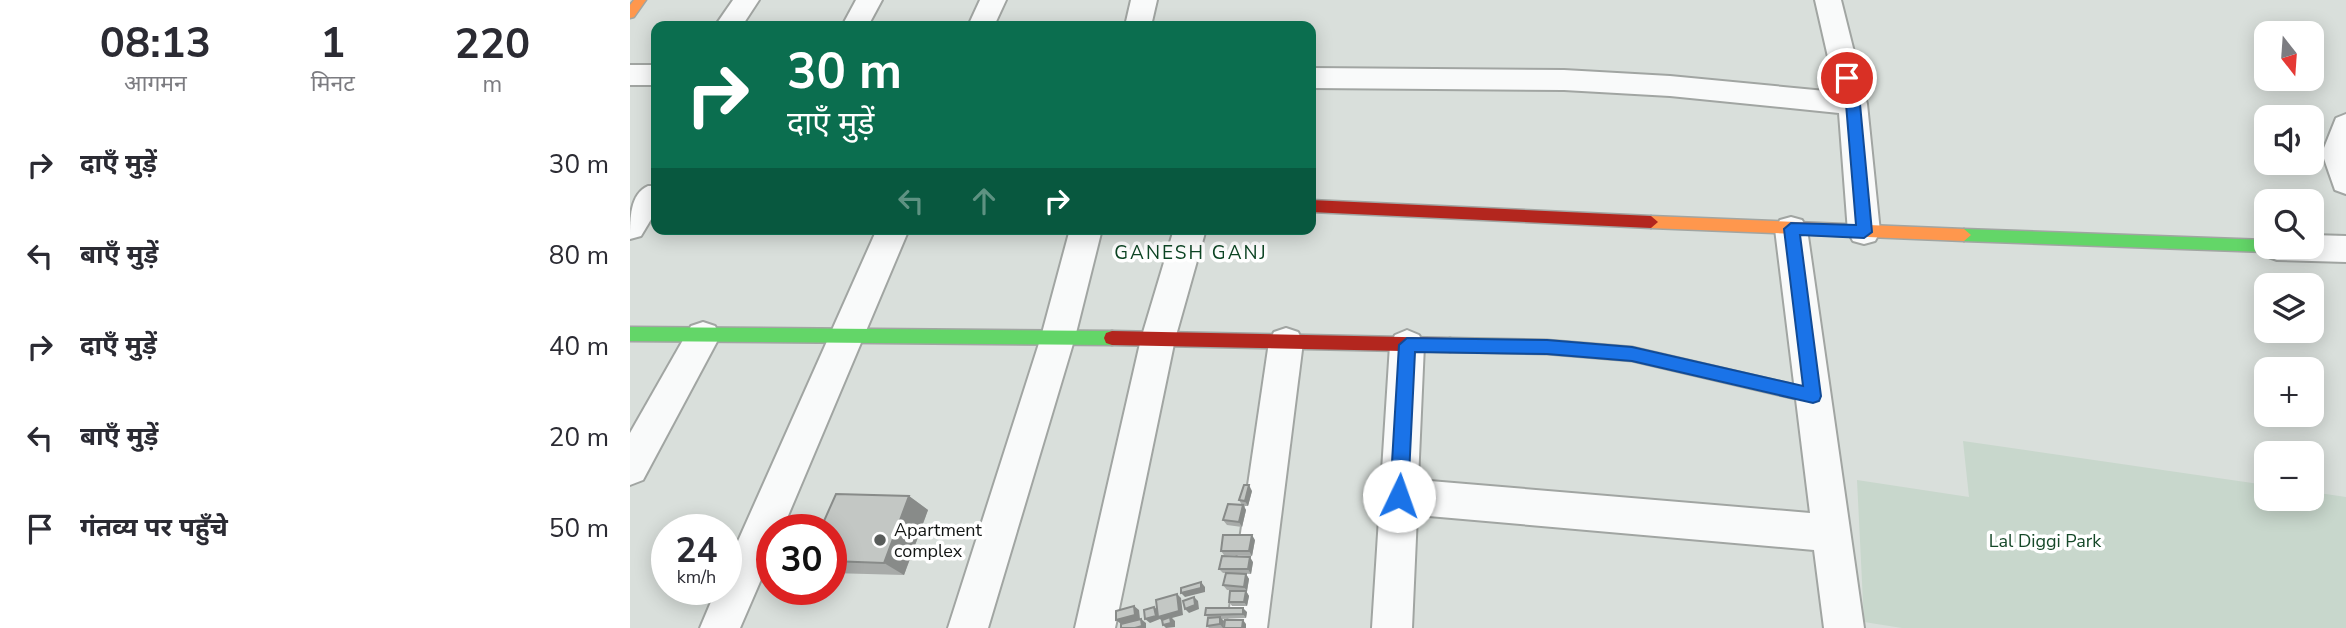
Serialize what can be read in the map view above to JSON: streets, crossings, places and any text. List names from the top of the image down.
{
  "districts": ["GANESH GANJ"],
  "parks": ["Lal Diggi Park"],
  "places": ["Apartment complex"],
  "north": "bottom",
  "page": {
    "eta": [
      "08:13",
      "आगमन",
      "1",
      "मिनट",
      "220",
      "m"
    ],
    "map_buttons": ["+", "−"],
    "turn": ["30 m", "दाएँ मुड़ें"],
    "list": [
      {
        "name": "दाएँ मुड़ें",
        "value": "30 m"
      },
      {
        "name": "बाएँ मुड़ें",
        "value": "80 m"
      },
      {
        "name": "दाएँ मुड़ें",
        "value": "40 m"
      },
      {
        "name": "बाएँ मुड़ें",
        "value": "20 m"
      },
      {
        "name": "गंतव्य पर पहुँचे",
        "value": "50 m"
      }
    ],
    "speed": "24 km/h",
    "limit": "30"
  }
}
